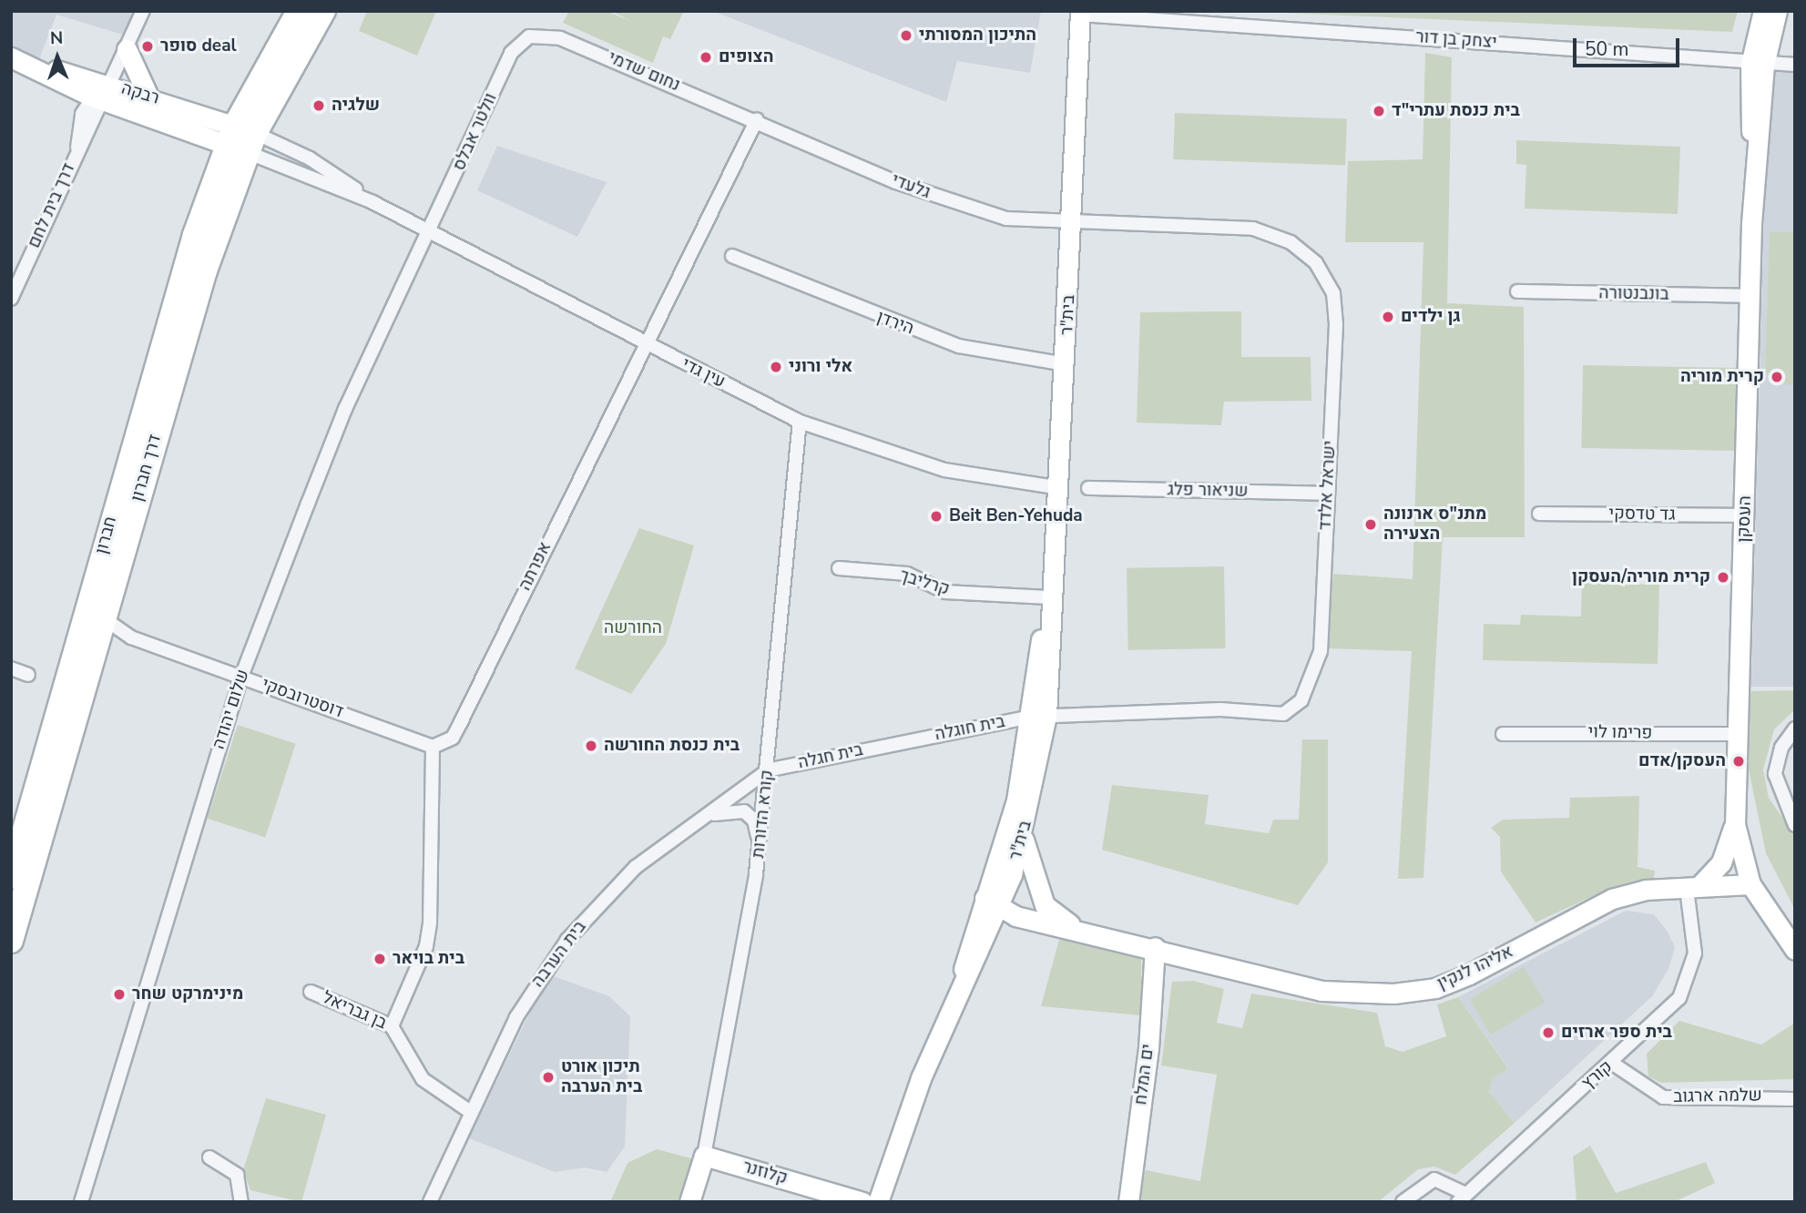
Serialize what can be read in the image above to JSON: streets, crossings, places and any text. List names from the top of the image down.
{
  "streets": {
    "highway": ["דרך חברון", "חברון"],
    "street": [
      "יצחק בן דור",
      "נחום שדמי",
      "רבקה",
      "וולטר אבלס",
      "גלעדי",
      "דרך בית לחם",
      "בונבנטורה",
      "בית\"ר",
      "הירדן",
      "עין גדי",
      "ישראל אלדד",
      "שניאור פלג",
      "גד טדסקי",
      "העסקן",
      "אפרתה",
      "קרליבך",
      "דוסטרובסקי",
      "שלום יהודה",
      "בית חוגלה",
      "פרימו לוי",
      "בית חגלה",
      "קורא הדורות",
      "בית הערבה",
      "אליהו לנקין",
      "בן גבריאל",
      "ים המלח",
      "קורץ",
      "שלמה ארגוב",
      "קלוזנר"
    ]
  },
  "crossings": [
    ["יצחק בן דור", "בית\"ר"],
    ["יצחק בן דור", "העסקן"],
    ["נחום שדמי", "וולטר אבלס"],
    ["נחום שדמי", "גלעדי"],
    ["נחום שדמי", "אפרתה"],
    ["רבקה", "דרך בית לחם"],
    ["רבקה", "עין גדי"],
    ["רבקה", "דרך חברון"],
    ["רבקה", "חברון"],
    ["וולטר אבלס", "עין גדי"],
    ["וולטר אבלס", "שלום יהודה"],
    ["גלעדי", "בית\"ר"],
    ["גלעדי", "ישראל אלדד"],
    ["גלעדי", "אפרתה"],
    ["בונבנטורה", "העסקן"],
    ["בית\"ר", "הירדן"],
    ["בית\"ר", "עין גדי"],
    ["בית\"ר", "ישראל אלדד"],
    ["בית\"ר", "קרליבך"],
    ["בית\"ר", "בית חוגלה"],
    ["בית\"ר", "אליהו לנקין"],
    ["עין גדי", "דרך חברון"],
    ["עין גדי", "חברון"],
    ["עין גדי", "אפרתה"],
    ["עין גדי", "שלום יהודה"],
    ["עין גדי", "קורא הדורות"],
    ["דרך חברון", "חברון"],
    ["דרך חברון", "דוסטרובסקי"],
    ["ישראל אלדד", "שניאור פלג"],
    ["ישראל אלדד", "בית חוגלה"],
    ["גד טדסקי", "העסקן"],
    ["העסקן", "פרימו לוי"],
    ["העסקן", "אליהו לנקין"],
    ["אפרתה", "דוסטרובסקי"],
    ["דוסטרובסקי", "שלום יהודה"],
    ["בית חוגלה", "בית חגלה"],
    ["בית חגלה", "קורא הדורות"],
    ["בית חגלה", "בית הערבה"],
    ["קורא הדורות", "בית הערבה"],
    ["קורא הדורות", "קלוזנר"],
    ["בית הערבה", "בן גבריאל"],
    ["אליהו לנקין", "ים המלח"],
    ["אליהו לנקין", "קורץ"],
    ["קורץ", "שלמה ארגוב"]
  ],
  "parks": ["החורשה"],
  "places": [
    "התיכון המסורתי",
    "סופר deal",
    "הצופים",
    "שלגיה",
    "בית כנסת עתרי\"ד",
    "גן ילדים",
    "אלי ורוני",
    "קרית מוריה",
    "Beit Ben-Yehuda",
    "מתנ\"ס ארנונה הצעירה",
    "קרית מוריה/העסקן",
    "בית כנסת החורשה",
    "העסקן/אדם",
    "בית בויאר",
    "מינימרקט שחר",
    "בית ספר ארזים",
    "תיכון אורט בית הערבה"
  ],
  "scale_bar": "50 m",
  "north": "top"
}
